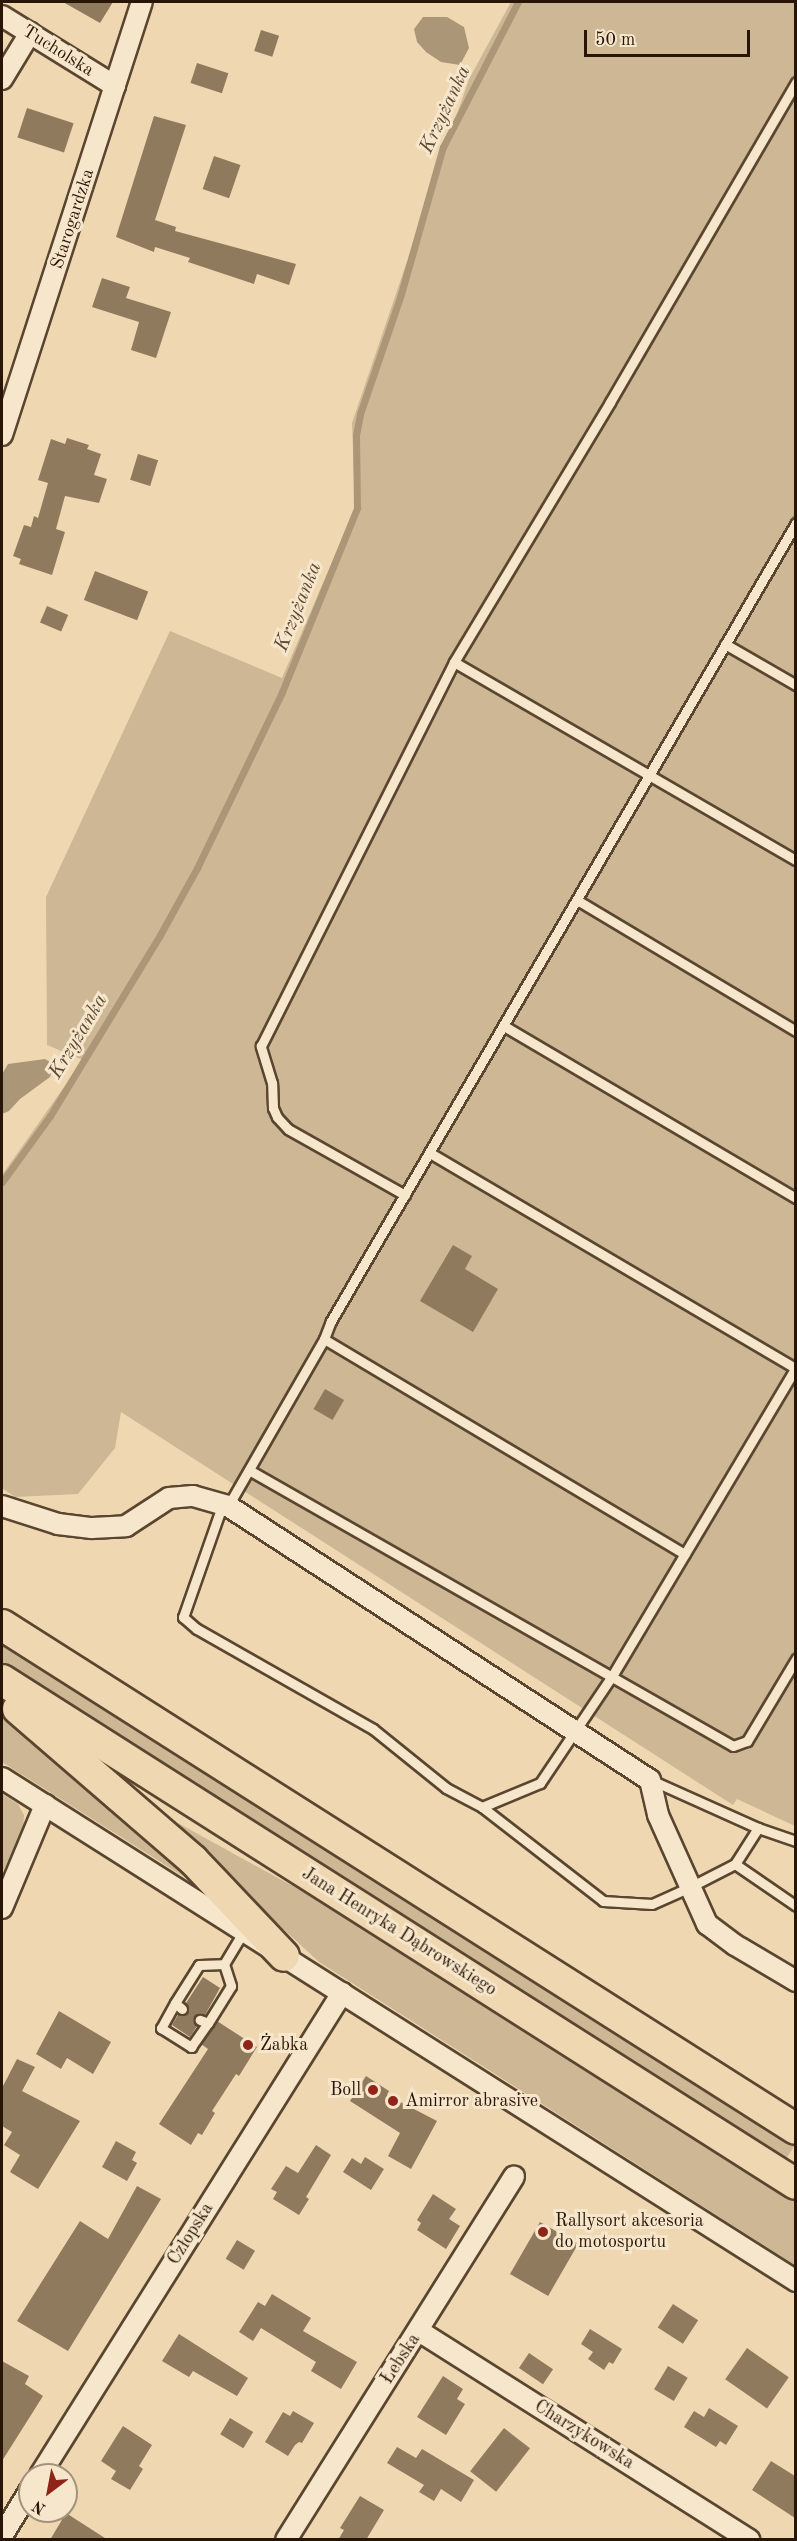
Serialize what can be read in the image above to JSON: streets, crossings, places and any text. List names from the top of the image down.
{
  "streets": {
    "main road": ["Jana Henryka Dąbrowskiego"],
    "street": [
      "Tucholska",
      "Starogardzka",
      "Człopska",
      "Łebska",
      "Charzykowska"
    ]
  },
  "crossings": [
    ["Tucholska", "Starogardzka"],
    ["Łebska", "Charzykowska"]
  ],
  "water": ["Krzyżanka"],
  "places": [
    "Żabka",
    "Boll",
    "Amirror abrasive",
    "Rallysort akcesoria do motosportu"
  ],
  "scale_bar": "50 m",
  "north": "bottom left"
}
